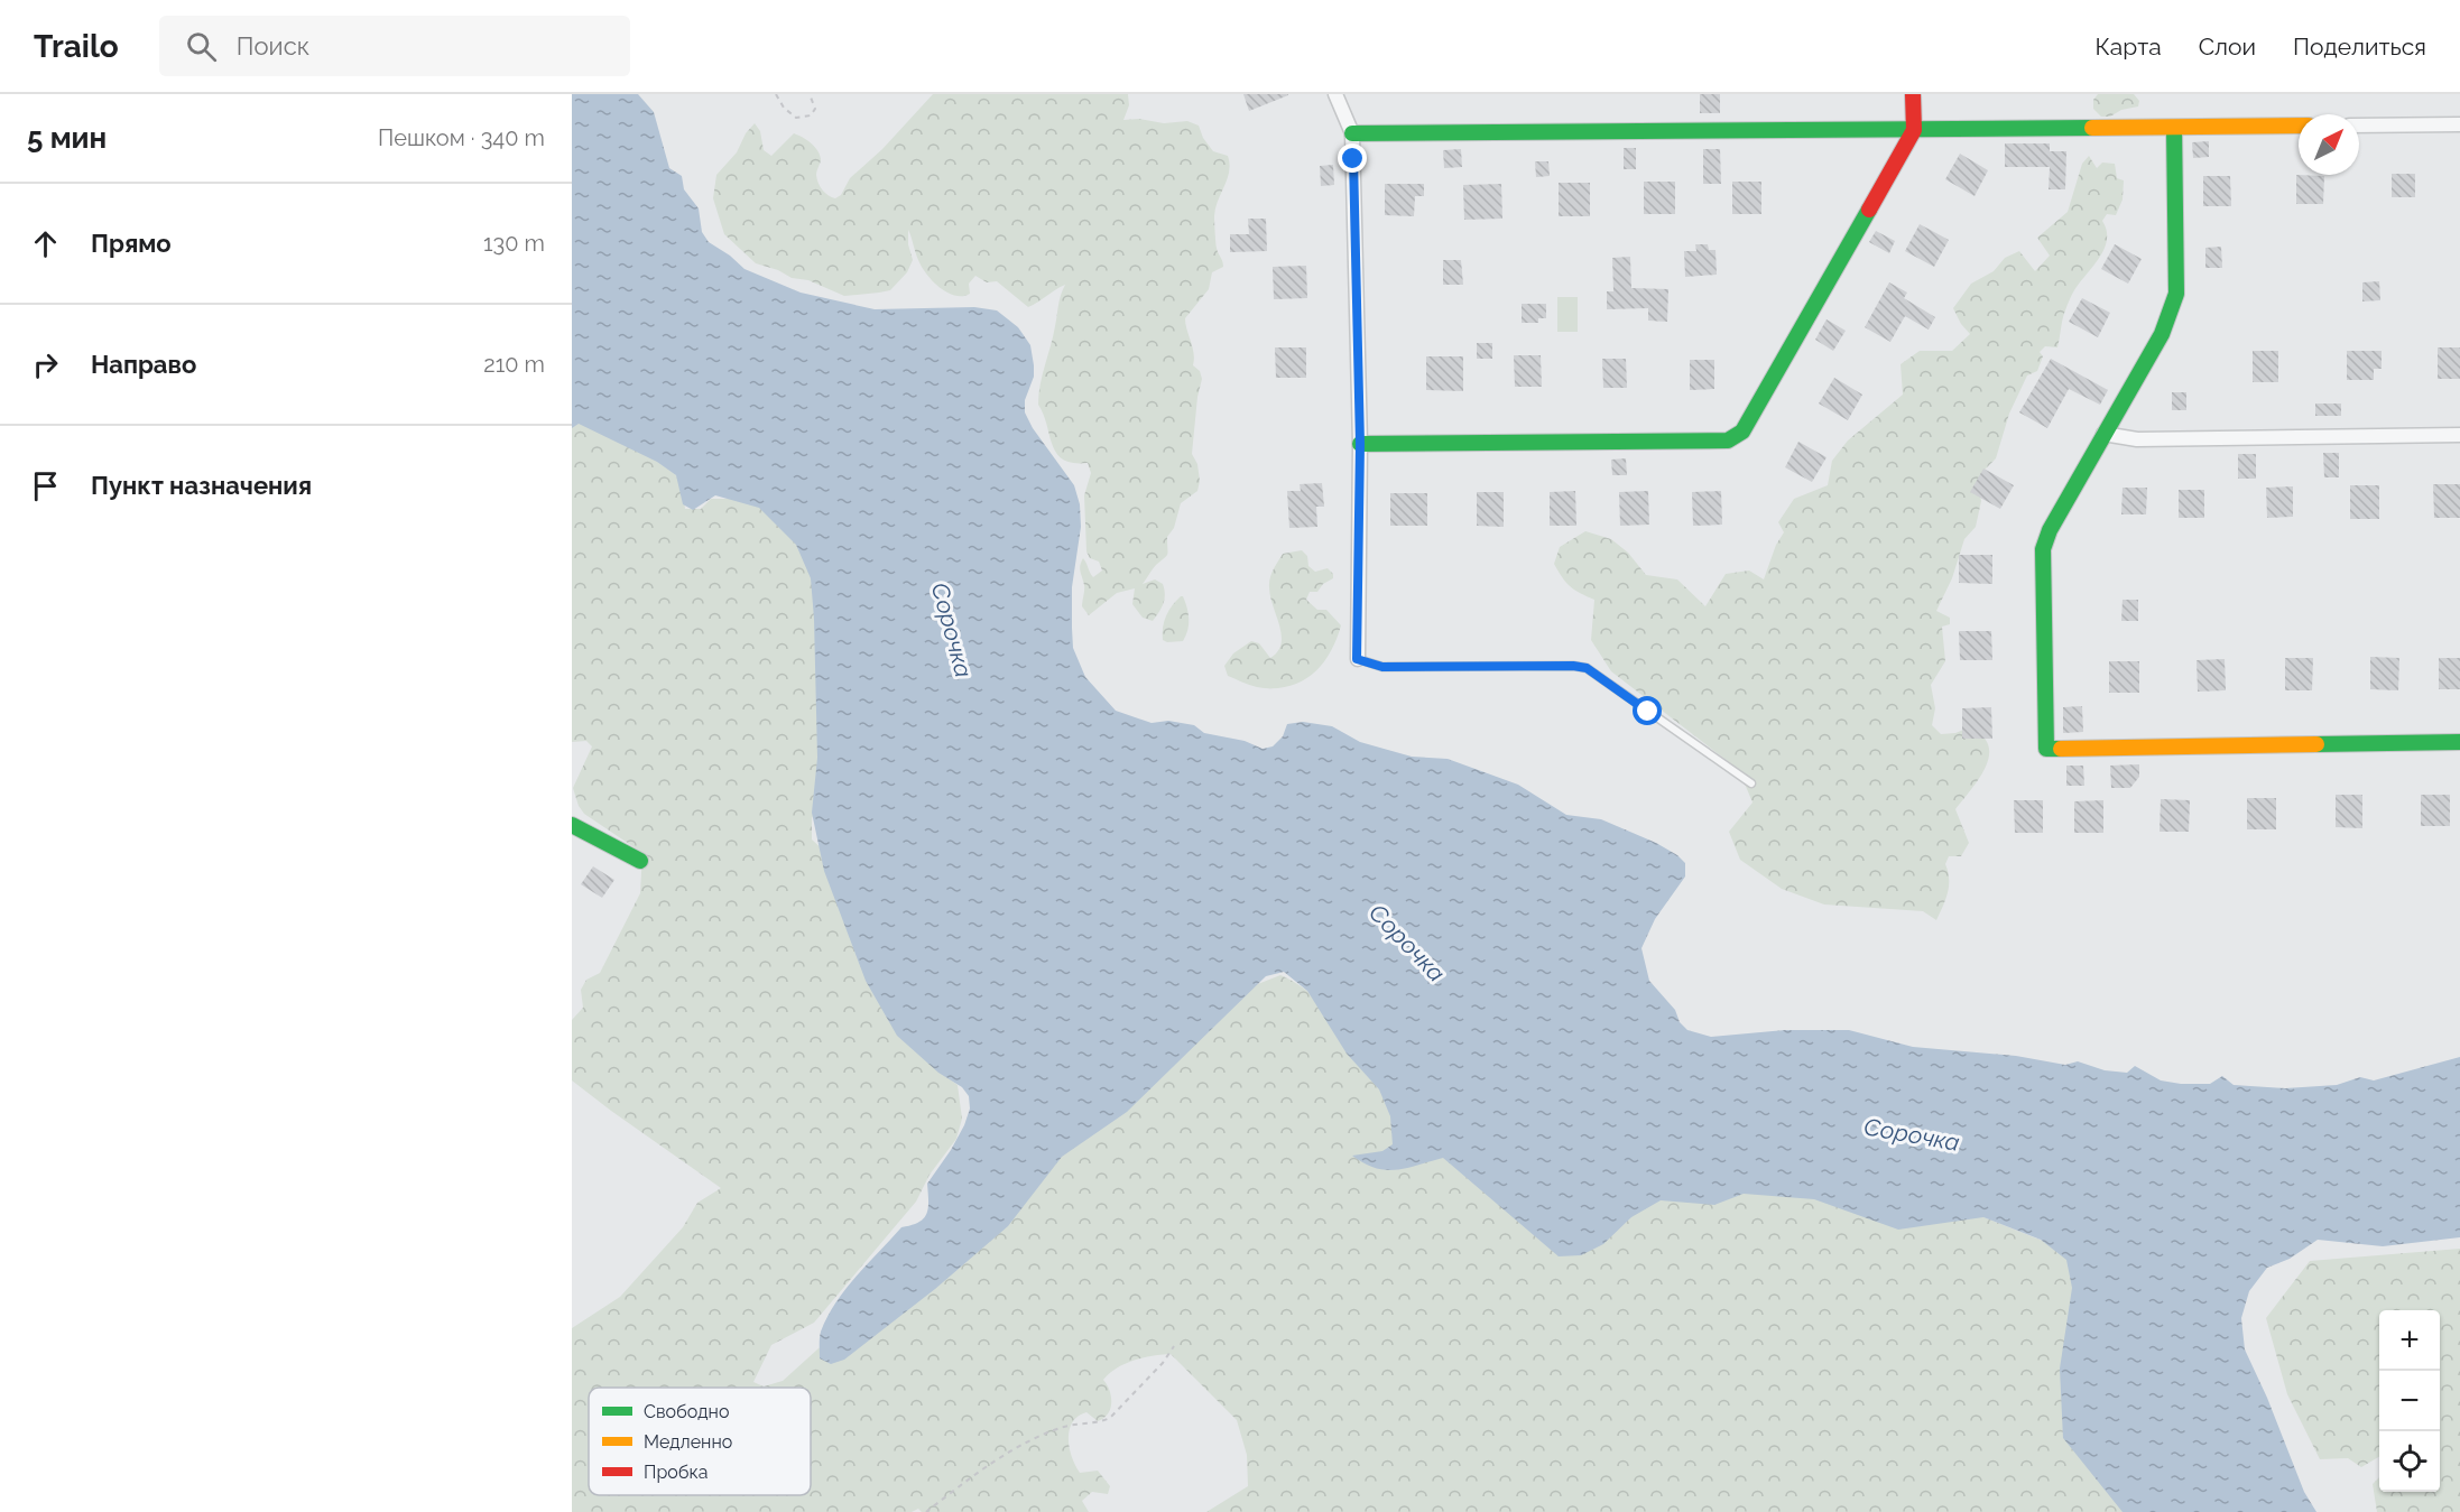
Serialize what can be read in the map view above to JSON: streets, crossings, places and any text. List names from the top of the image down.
{
  "water": ["Сорочка"],
  "legend": ["Свободно", "Медленно", "Пробка"],
  "north": "top right",
  "page": {
    "header": "Trailo",
    "search": "Поиск",
    "nav": ["Карта", "Слои", "Поделиться"],
    "heading": ["5 мин", "Пешком · 340 m"],
    "list": [
      ["Прямо", "130 m"],
      ["Направо", "210 m"],
      "Пункт назначения"
    ],
    "map_buttons": ["+", "−"]
  }
}
